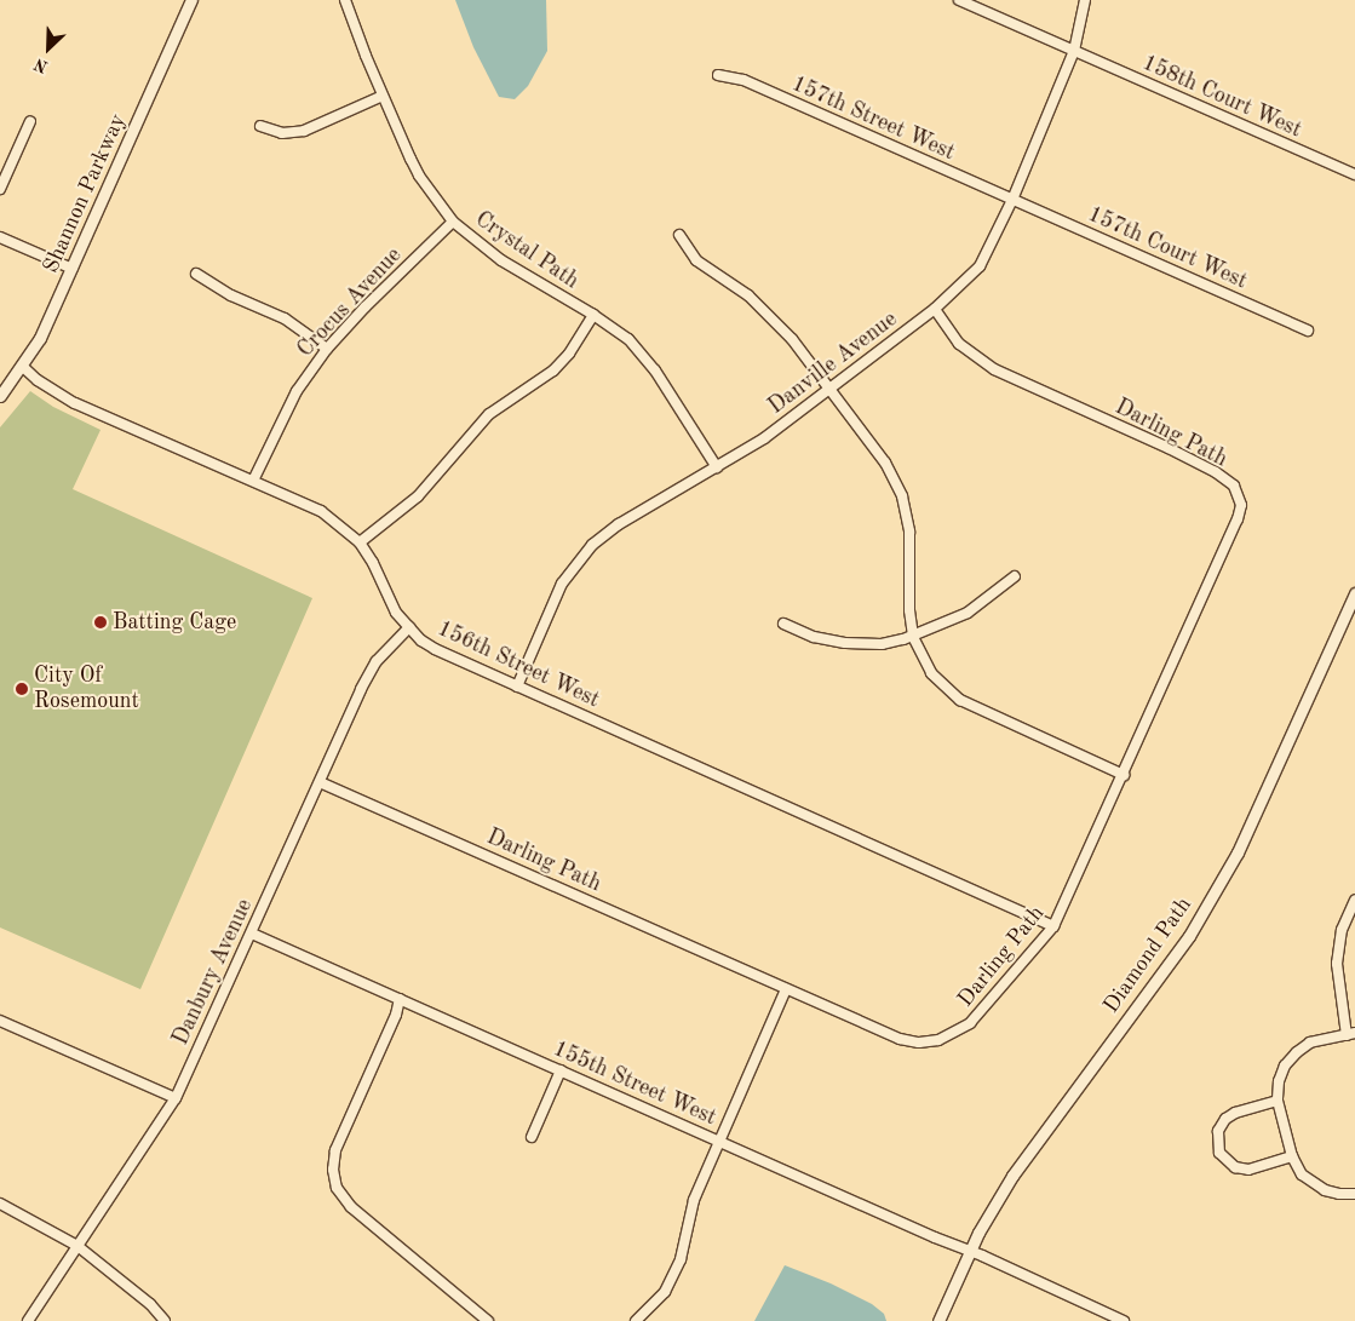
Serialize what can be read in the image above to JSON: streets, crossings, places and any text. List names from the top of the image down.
{
  "streets": {
    "street": [
      "158th Court West",
      "157th Street West",
      "Shannon Parkway",
      "157th Court West",
      "Crystal Path",
      "Crocus Avenue",
      "Danville Avenue",
      "Darling Path",
      "156th Street West",
      "Diamond Path",
      "Danbury Avenue",
      "155th Street West"
    ]
  },
  "crossings": [
    ["158th Court West", "Danville Avenue"],
    ["157th Street West", "157th Court West"],
    ["157th Street West", "Danville Avenue"],
    ["Shannon Parkway", "156th Street West"],
    ["157th Court West", "Danville Avenue"],
    ["Crystal Path", "Crocus Avenue"],
    ["Crystal Path", "Danville Avenue"],
    ["Crocus Avenue", "156th Street West"],
    ["Danville Avenue", "Darling Path"],
    ["Danville Avenue", "156th Street West"],
    ["Darling Path", "156th Street West"],
    ["Darling Path", "Danbury Avenue"],
    ["156th Street West", "Danbury Avenue"],
    ["Diamond Path", "155th Street West"],
    ["Danbury Avenue", "155th Street West"]
  ],
  "places": ["Batting Cage", "City Of Rosemount"],
  "north": "bottom left"
}
